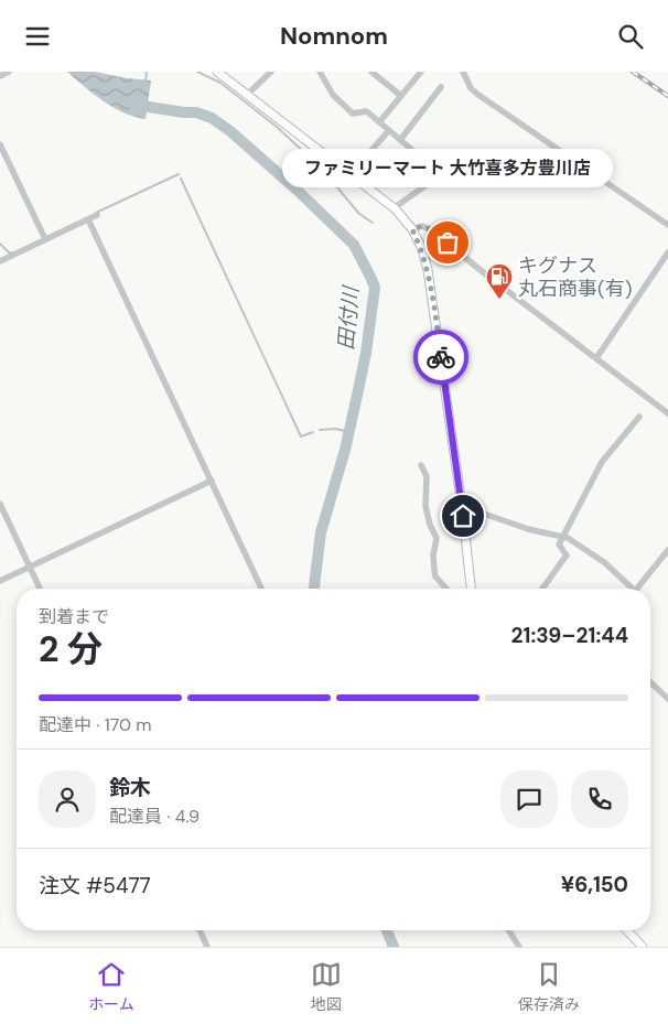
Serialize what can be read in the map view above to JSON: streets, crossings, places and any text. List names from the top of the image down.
{
  "water": ["田付川"],
  "places": {
    "other": ["ファミリーマート 大竹喜多方豊川店"],
    "fuel station": ["キグナス 丸石商事(有)"]
  },
  "page": {
    "header": "Nomnom",
    "bubble": "ファミリーマート 大竹喜多方豊川店",
    "heading": ["2 分", "到着まで", "21:39–21:44"],
    "panel": [
      "鈴木",
      "配達員 · 4.9",
      "注文 #5477",
      "¥6,150"
    ],
    "bar": "配達中 · 170 m",
    "tabs": ["ホーム", "地図", "保存済み"]
  }
}
